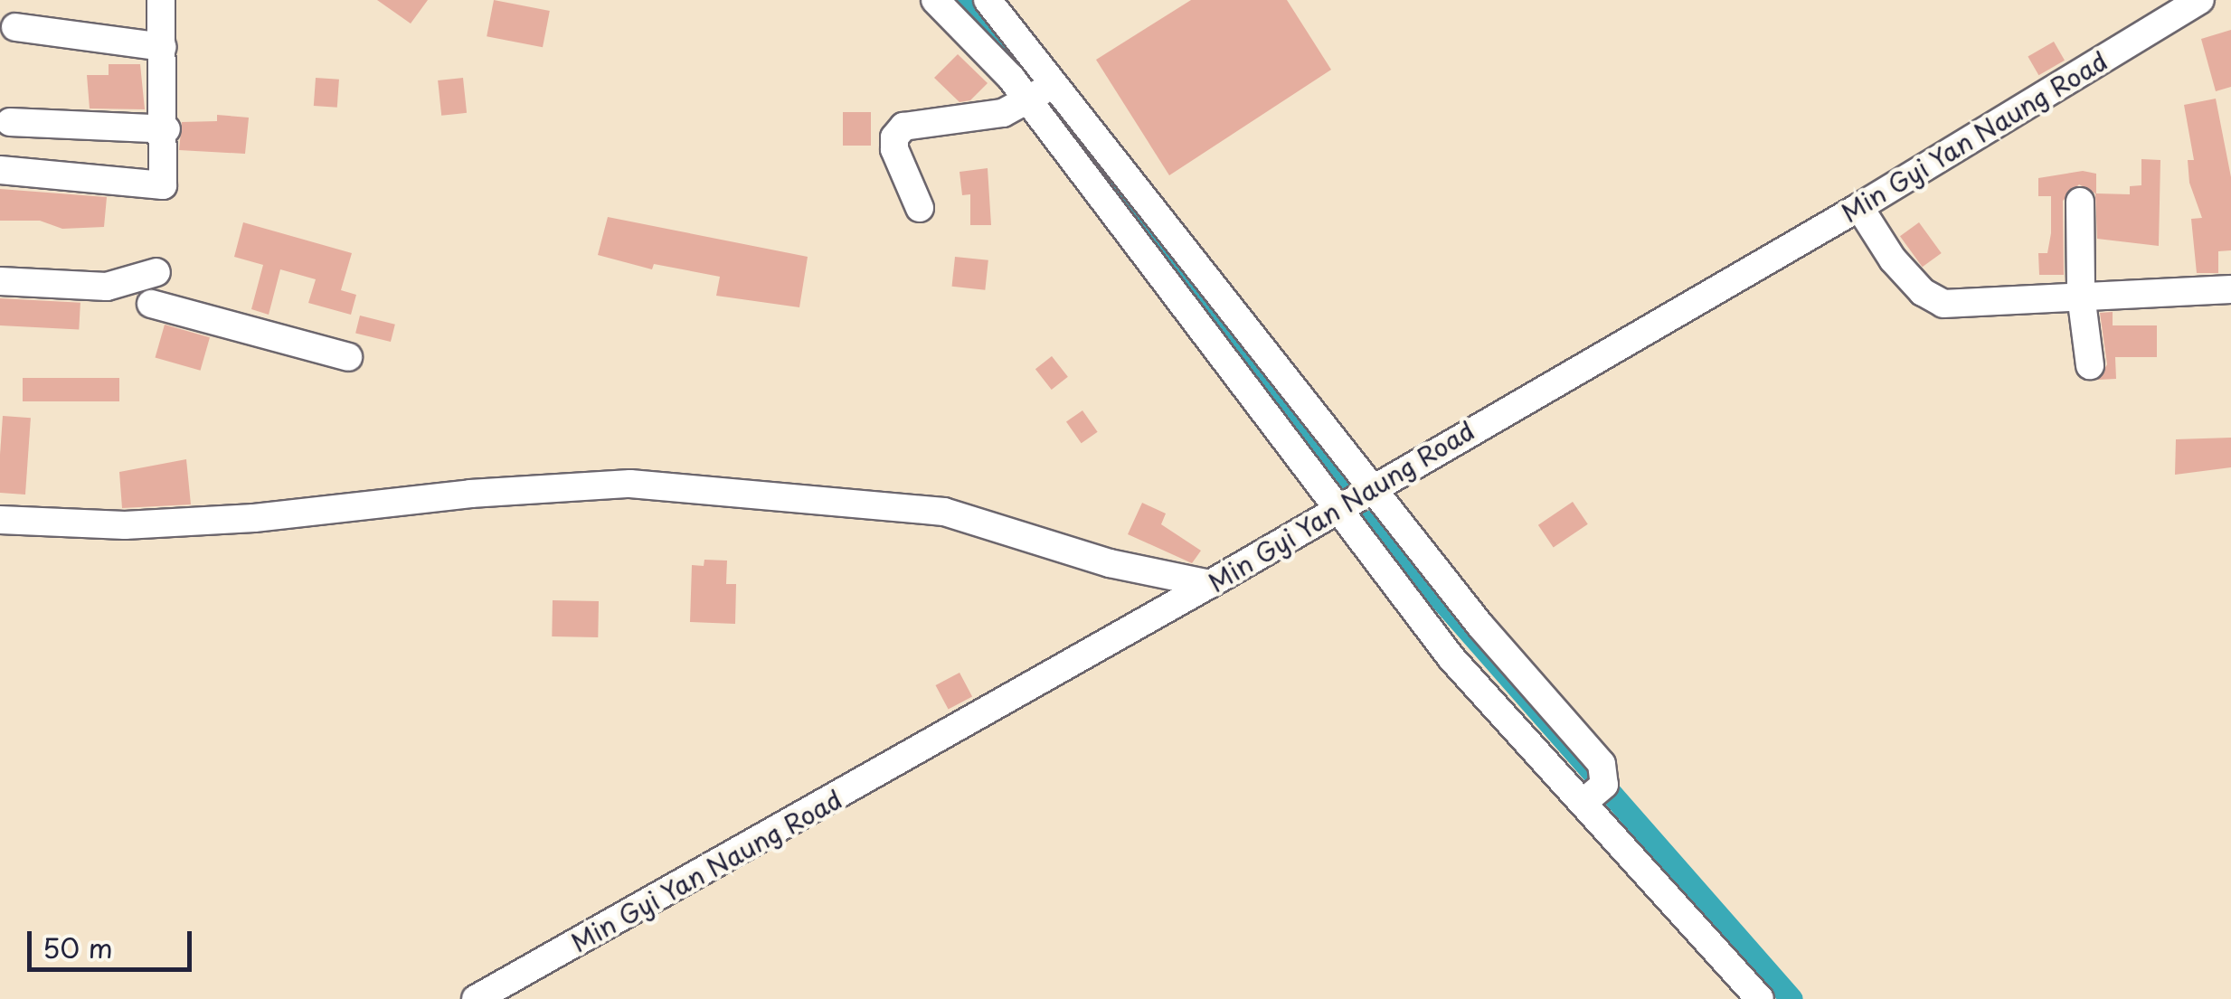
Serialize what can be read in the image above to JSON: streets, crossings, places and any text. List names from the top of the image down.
{
  "streets": {
    "street": ["Min Gyi Yan Naung Road"]
  },
  "scale_bar": "50 m"
}
